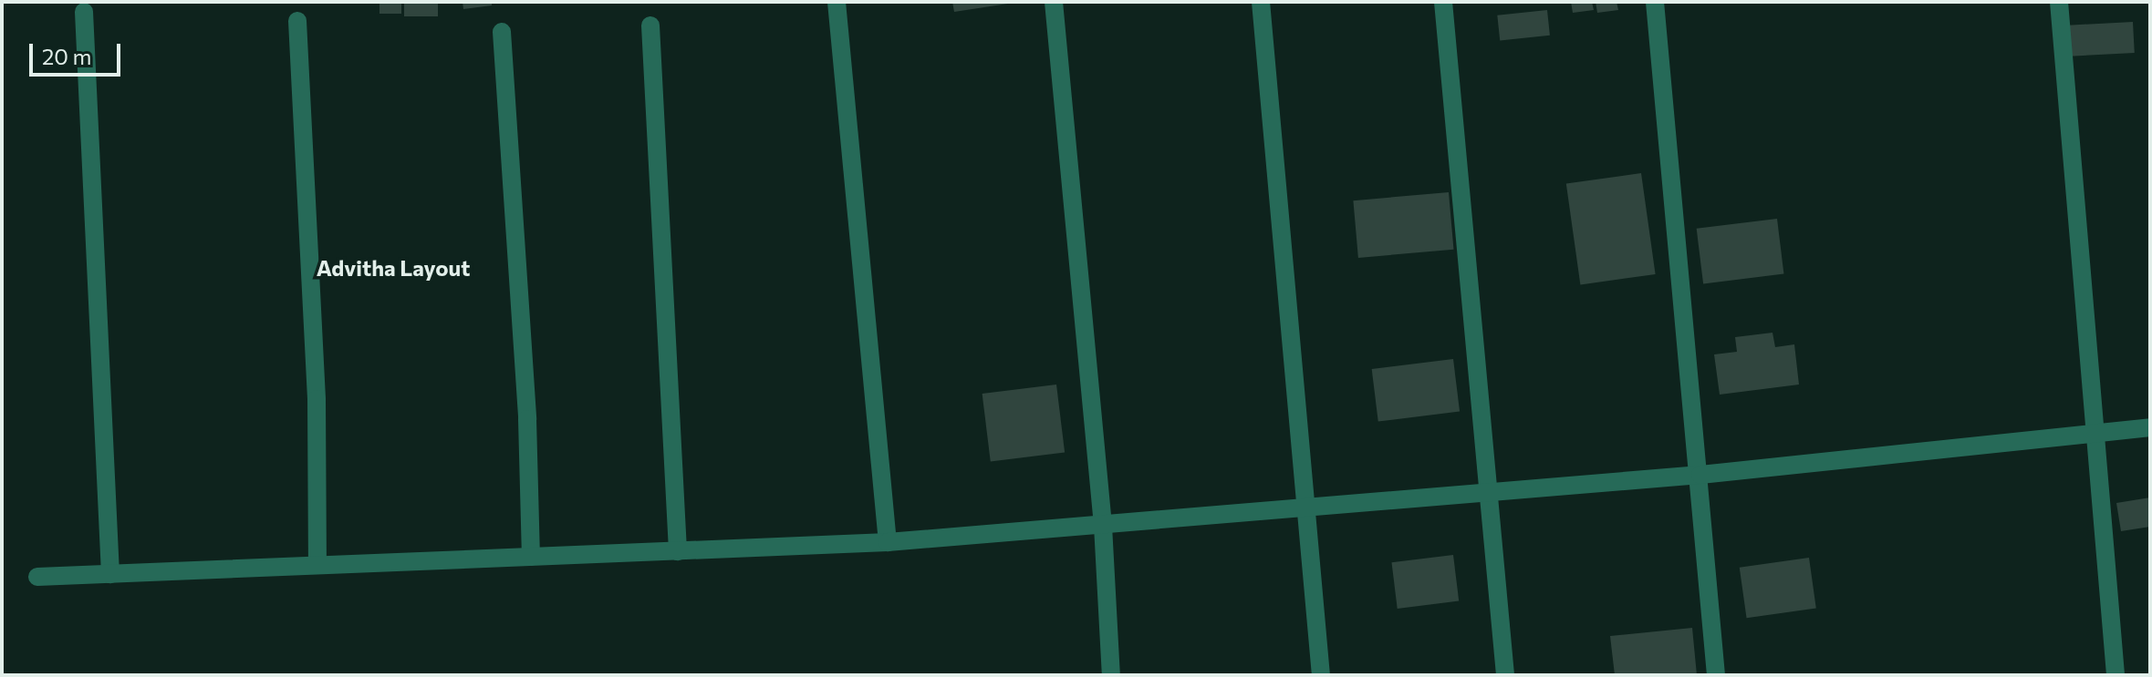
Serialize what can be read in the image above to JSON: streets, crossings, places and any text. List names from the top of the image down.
{
  "districts": ["Advitha Layout"],
  "scale_bar": "20 m"
}
